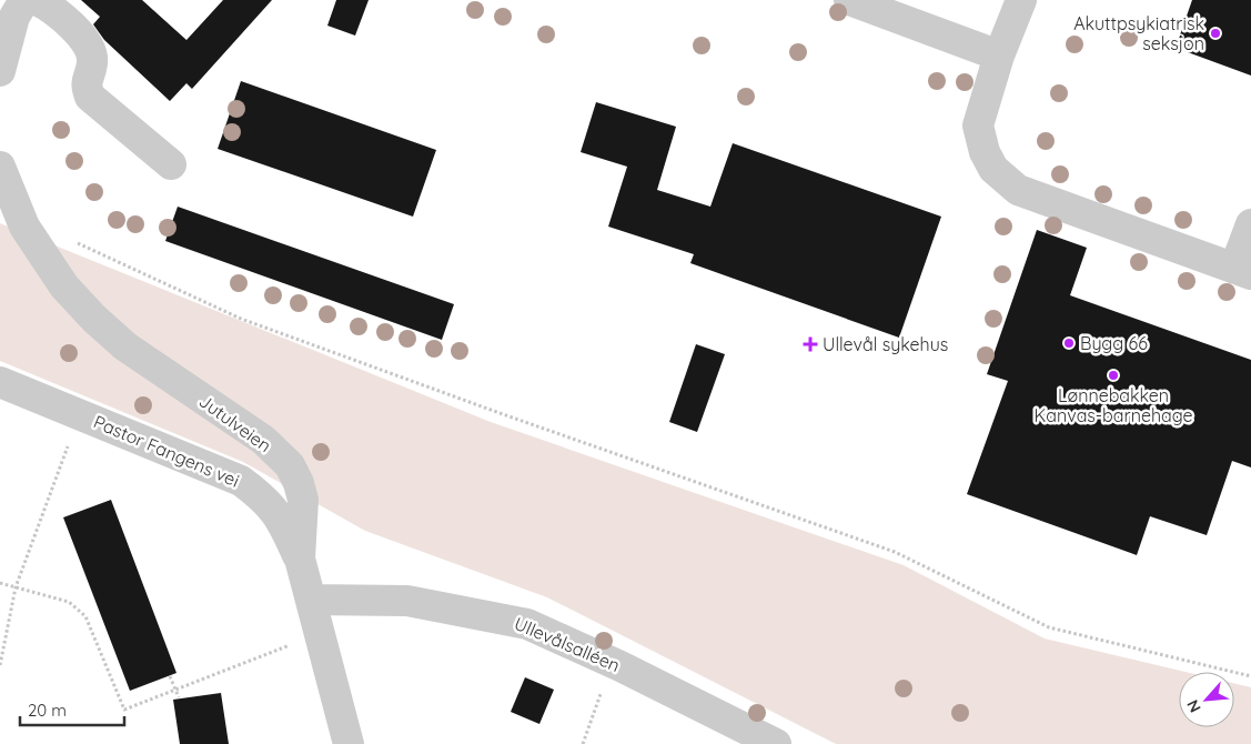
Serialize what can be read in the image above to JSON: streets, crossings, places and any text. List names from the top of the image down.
{
  "streets": {
    "street": ["Jutulveien", "Pastor Fangens vei", "Ullevålsalléen"]
  },
  "crossings": [
    ["Jutulveien", "Pastor Fangens vei"],
    ["Jutulveien", "Ullevålsalléen"]
  ],
  "places": {
    "other": ["Akuttpsykiatrisk seksjon", "Bygg 66", "Lønnebakken Kanvas-barnehage"],
    "health": ["Ullevål sykehus"]
  },
  "scale_bar": "20 m",
  "north": "bottom left"
}
